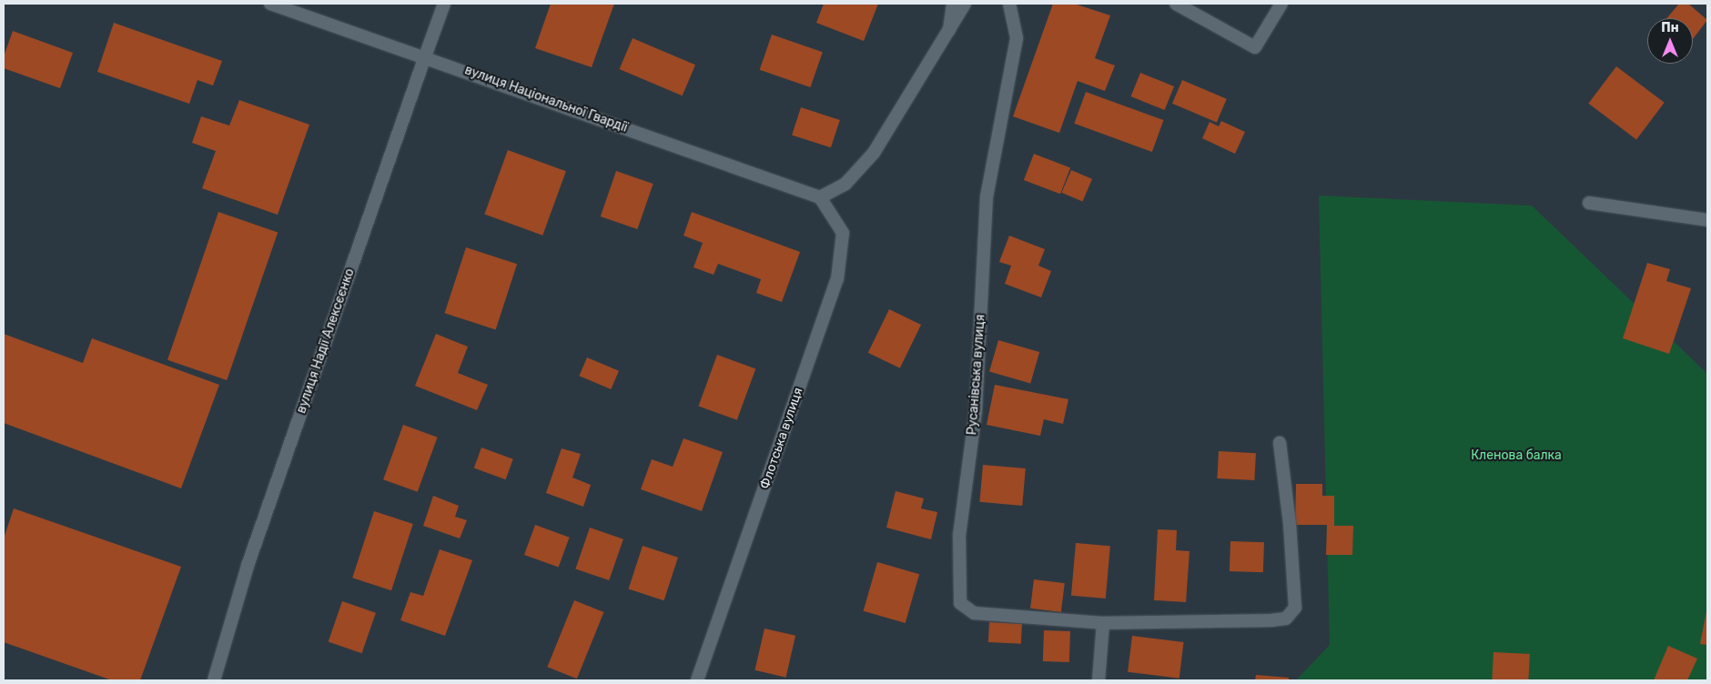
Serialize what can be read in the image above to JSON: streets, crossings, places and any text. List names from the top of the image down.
{
  "streets": {
    "street": [
      "вулиця Національної Гвардії",
      "вулиця Надії Алексєєнко",
      "Русанівська вулиця",
      "Флотська вулиця"
    ]
  },
  "crossings": [
    ["вулиця Національної Гвардії", "вулиця Надії Алексєєнко"],
    ["вулиця Національної Гвардії", "Флотська вулиця"]
  ],
  "parks": ["Кленова балка"],
  "north": "top"
}
